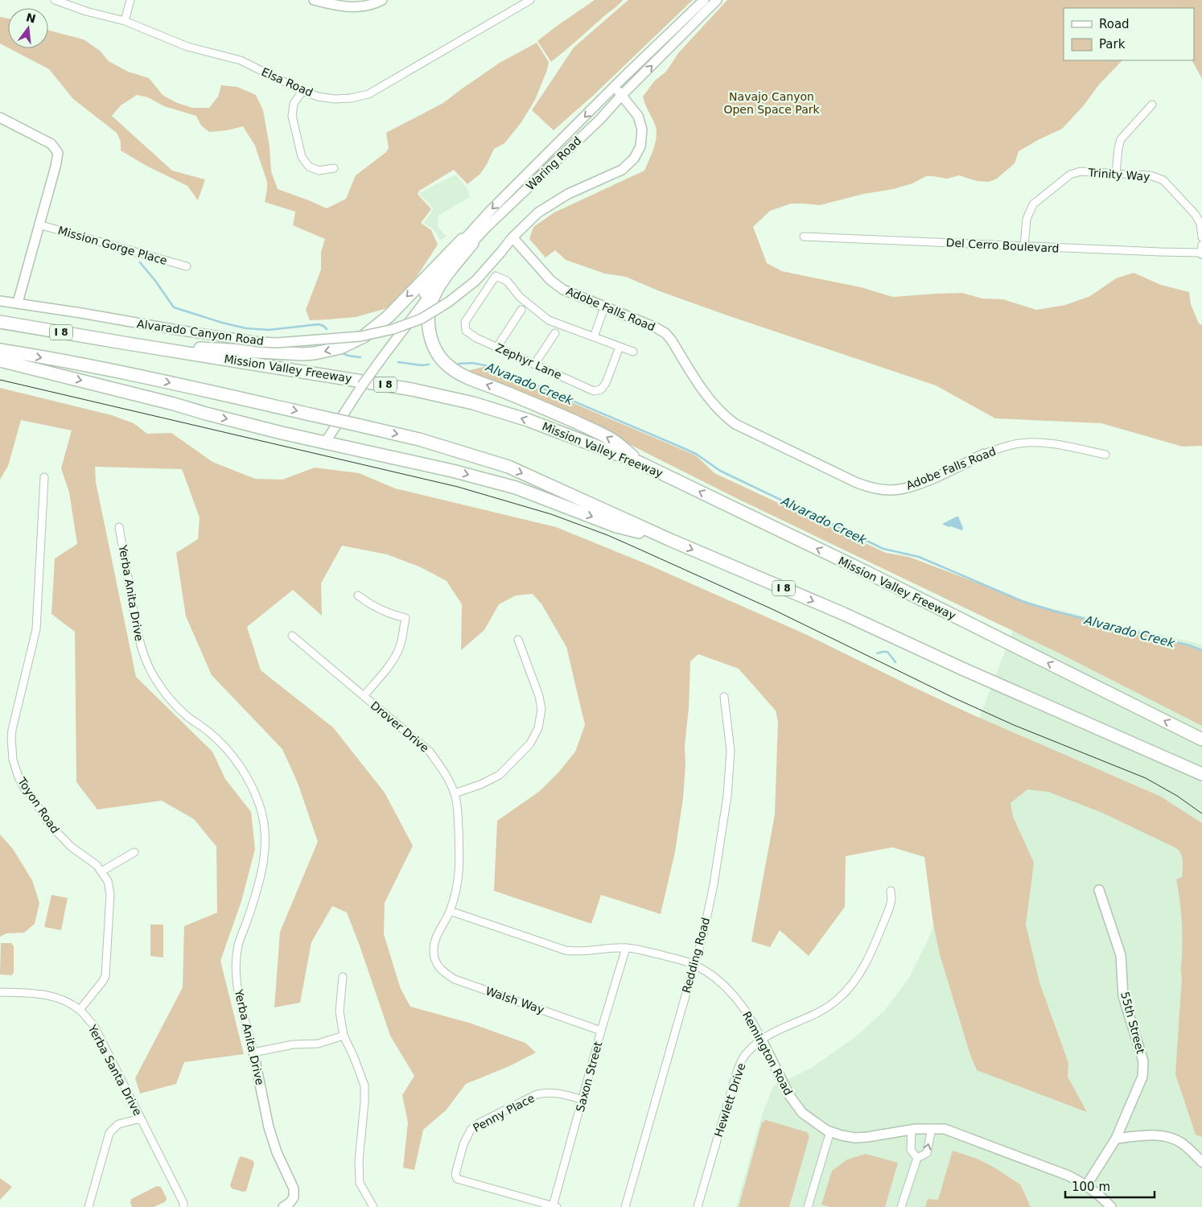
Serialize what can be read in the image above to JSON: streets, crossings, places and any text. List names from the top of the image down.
{
  "streets": {
    "highway": ["I 8", "Mission Valley Freeway"],
    "street": [
      "Elsa Road",
      "Waring Road",
      "Trinity Way",
      "Mission Gorge Place",
      "Del Cerro Boulevard",
      "Adobe Falls Road",
      "Alvarado Canyon Road",
      "Zephyr Lane",
      "Yerba Anita Drive",
      "Drover Drive",
      "Toyon Road",
      "Redding Road",
      "Walsh Way",
      "55th Street",
      "Remington Road",
      "Yerba Santa Drive",
      "Saxon Street",
      "Hewlett Drive",
      "Penny Place"
    ]
  },
  "crossings": [
    ["Trinity Way", "Del Cerro Boulevard"],
    ["Adobe Falls Road", "Alvarado Canyon Road"],
    ["Drover Drive", "Walsh Way"],
    ["Drover Drive", "Remington Road"],
    ["Toyon Road", "Yerba Santa Drive"],
    ["Redding Road", "Remington Road"],
    ["Walsh Way", "Saxon Street"],
    ["55th Street", "Remington Road"],
    ["Remington Road", "Saxon Street"],
    ["Remington Road", "Hewlett Drive"],
    ["Saxon Street", "Penny Place"]
  ],
  "water": ["Alvarado Creek"],
  "parks": ["Navajo Canyon Open Space Park"],
  "legend": ["Road", "Park"],
  "scale_bar": "100 m",
  "north": "top"
}
